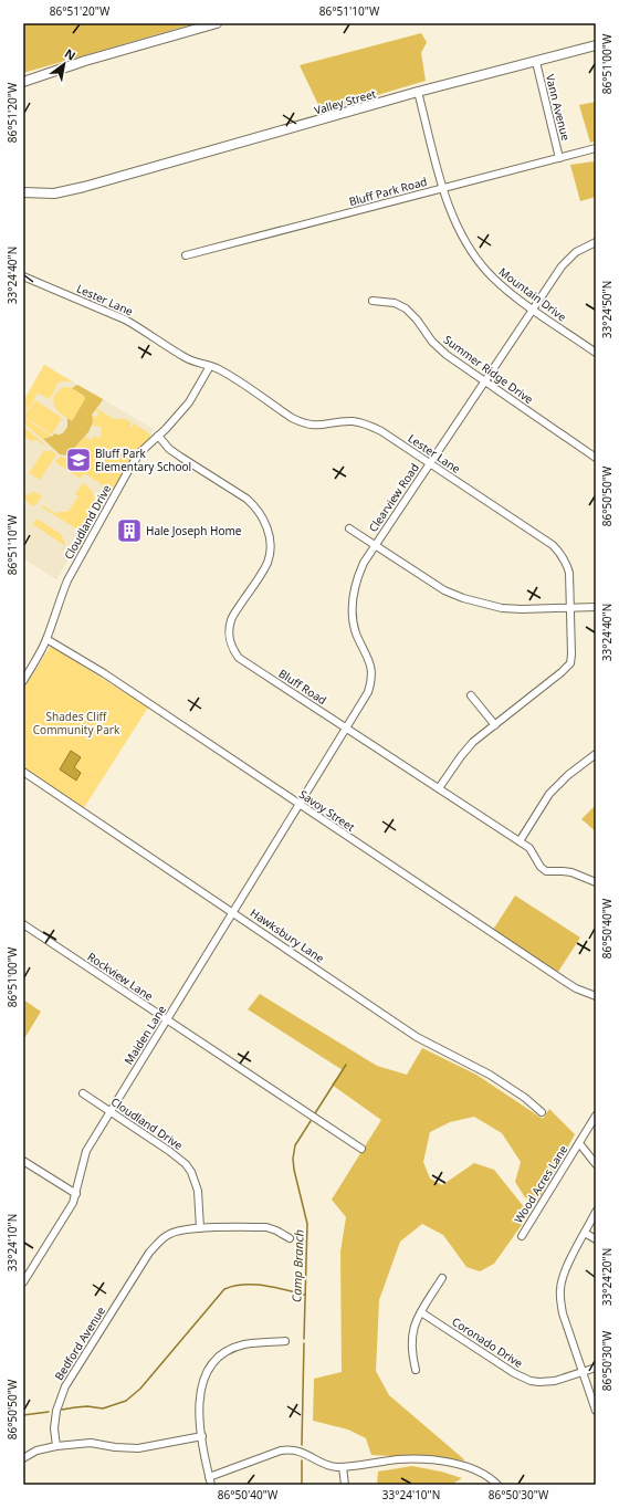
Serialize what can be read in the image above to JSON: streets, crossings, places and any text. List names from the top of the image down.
{
  "streets": {
    "street": [
      "Valley Street",
      "Vann Avenue",
      "Bluff Park Road",
      "Mountain Drive",
      "Lester Lane",
      "Summer Ridge Drive",
      "Clearview Road",
      "Cloudland Drive",
      "Bluff Road",
      "Savoy Street",
      "Hawksbury Lane",
      "Rockview Lane",
      "Maiden Lane",
      "Wood Acres Lane",
      "Coronado Drive",
      "Bedford Avenue"
    ]
  },
  "crossings": [
    ["Valley Street", "Vann Avenue"],
    ["Valley Street", "Mountain Drive"],
    ["Vann Avenue", "Bluff Park Road"],
    ["Bluff Park Road", "Mountain Drive"],
    ["Mountain Drive", "Clearview Road"],
    ["Lester Lane", "Clearview Road"],
    ["Lester Lane", "Cloudland Drive"],
    ["Lester Lane", "Bluff Road"],
    ["Summer Ridge Drive", "Clearview Road"],
    ["Clearview Road", "Bluff Road"],
    ["Clearview Road", "Savoy Street"],
    ["Clearview Road", "Maiden Lane"],
    ["Cloudland Drive", "Bluff Road"],
    ["Cloudland Drive", "Savoy Street"],
    ["Cloudland Drive", "Maiden Lane"],
    ["Cloudland Drive", "Bedford Avenue"],
    ["Savoy Street", "Maiden Lane"],
    ["Hawksbury Lane", "Maiden Lane"],
    ["Rockview Lane", "Maiden Lane"]
  ],
  "water": ["Camp Branch"],
  "parks": ["Shades Cliff Community Park"],
  "places": {
    "school or university": ["Bluff Park Elementary School"],
    "building": ["Hale Joseph Home"]
  },
  "north": "top right",
  "coordinates": [
    "86°51'20\"W",
    "86°51'10\"W",
    "86°51'00\"W",
    "33°24'40\"N",
    "33°24'50\"N",
    "86°50'50\"W",
    "86°50'40\"W",
    "33°24'10\"N",
    "33°24'20\"N",
    "86°50'30\"W"
  ]
}
